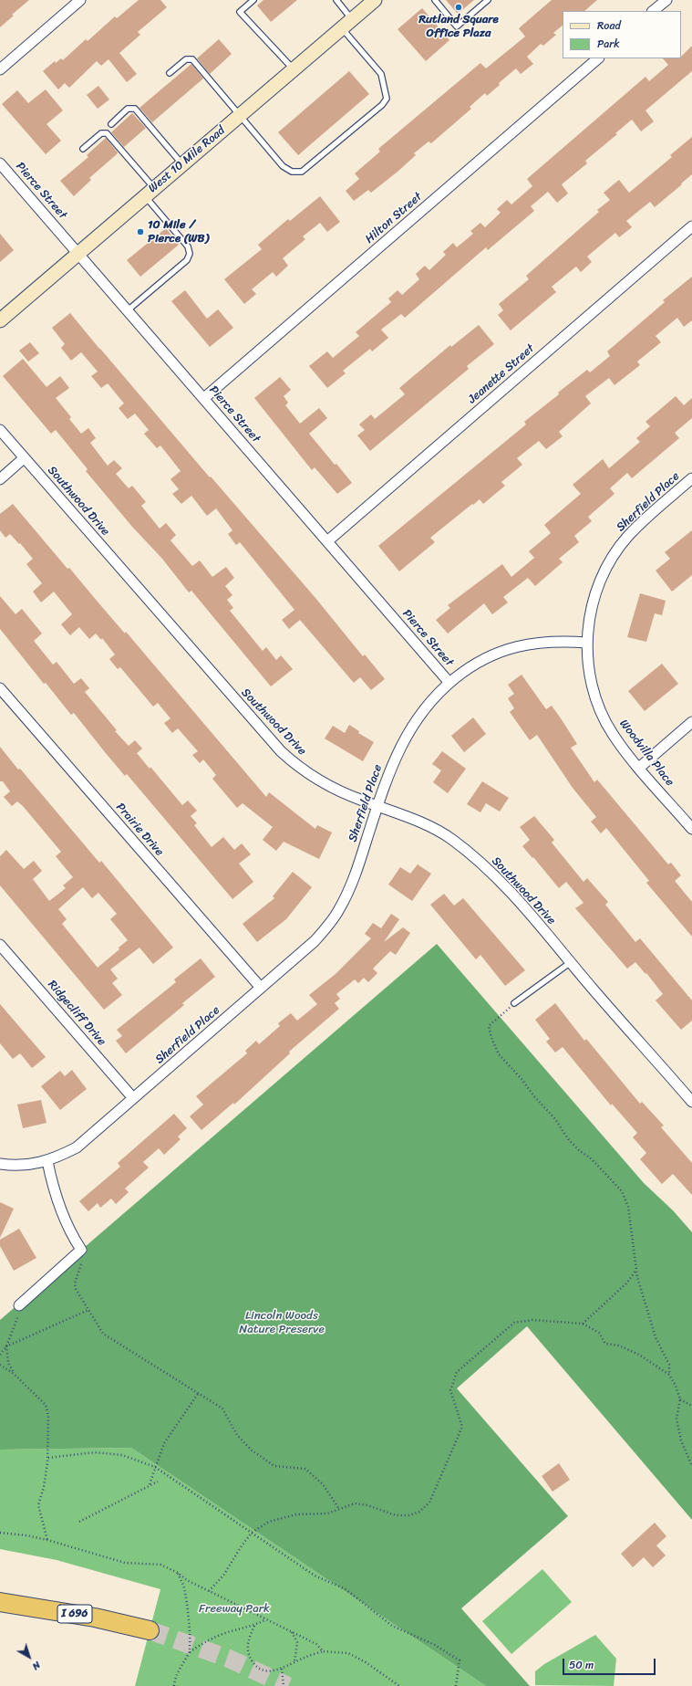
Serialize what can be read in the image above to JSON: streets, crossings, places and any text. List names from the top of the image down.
{
  "streets": {
    "highway": ["I 696"],
    "main road": ["West 10 Mile Road"],
    "street": [
      "Pierce Street",
      "Hilton Street",
      "Jeanette Street",
      "Southwood Drive",
      "Sherfield Place",
      "Woodvilla Place",
      "Prairie Drive",
      "Ridgecliff Drive"
    ]
  },
  "crossings": [
    ["West 10 Mile Road", "Pierce Street"],
    ["Pierce Street", "Hilton Street"],
    ["Pierce Street", "Jeanette Street"],
    ["Pierce Street", "Sherfield Place"],
    ["Southwood Drive", "Sherfield Place"],
    ["Sherfield Place", "Woodvilla Place"],
    ["Sherfield Place", "Prairie Drive"],
    ["Sherfield Place", "Ridgecliff Drive"]
  ],
  "parks": ["Lincoln Woods Nature Preserve", "Freeway Park"],
  "places": ["Rutland Square Office Plaza", "10 Mile / Pierce (WB)"],
  "legend": ["Road", "Park"],
  "scale_bar": "50 m",
  "north": "bottom right"
}
